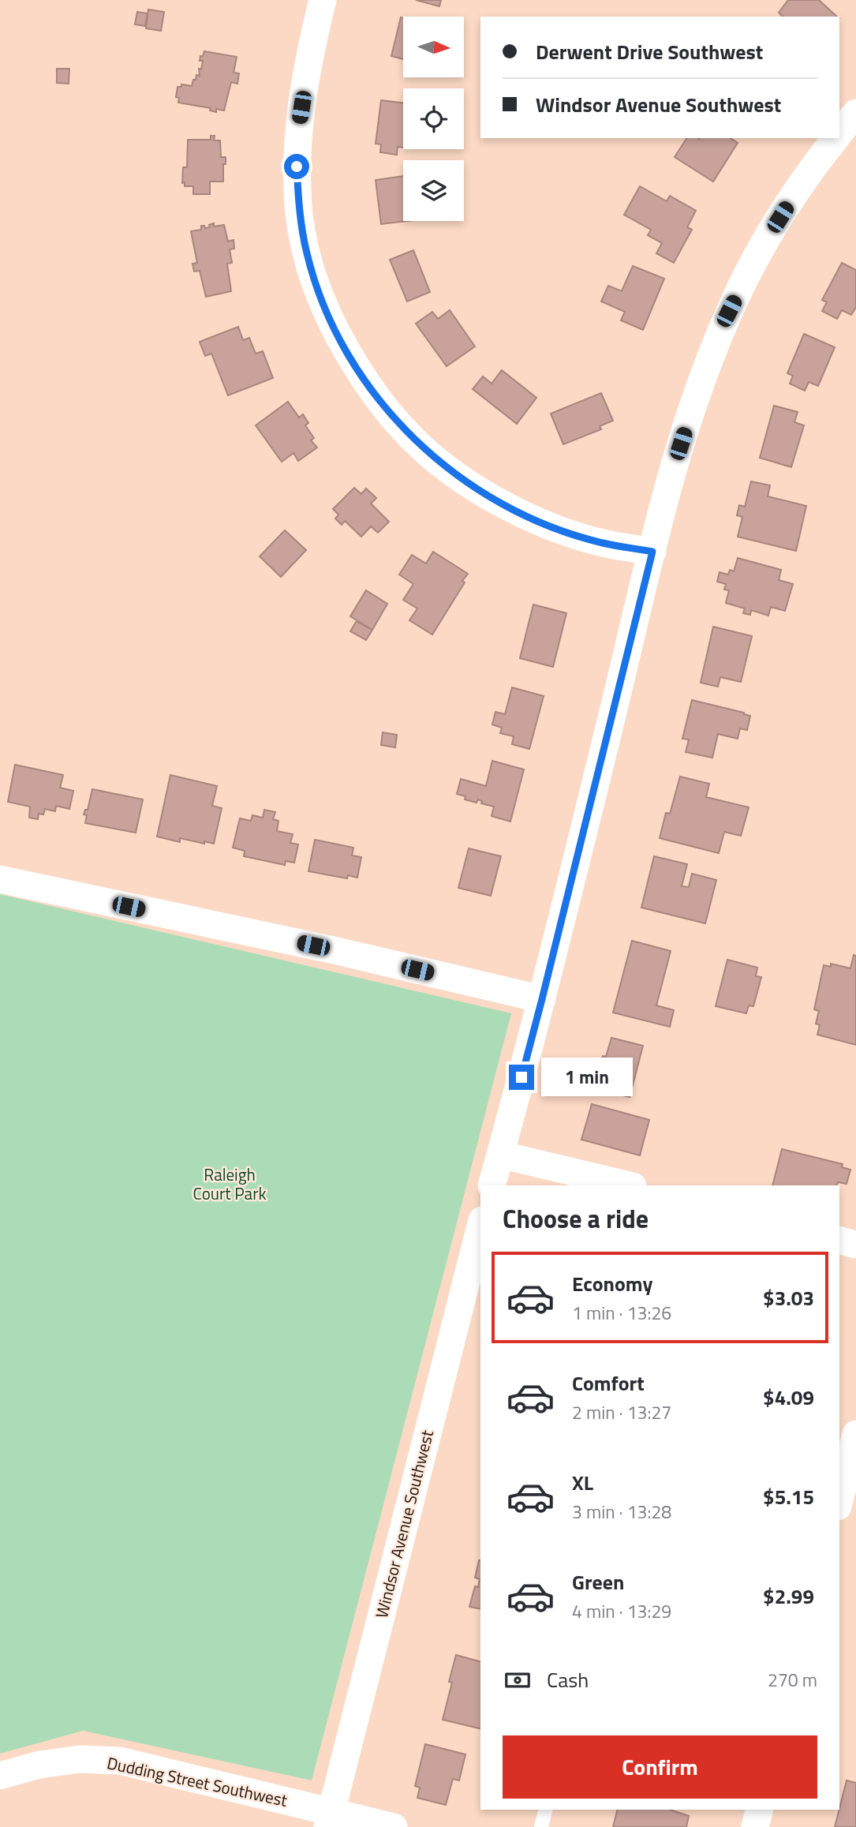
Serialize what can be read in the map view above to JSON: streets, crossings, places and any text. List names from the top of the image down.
{
  "streets": {
    "street": ["Windsor Avenue Southwest", "Dudding Street Southwest"]
  },
  "crossings": [
    ["Windsor Avenue Southwest", "Dudding Street Southwest"]
  ],
  "parks": ["Raleigh Court Park"],
  "north": "right",
  "page": {
    "banner": ["Derwent Drive Southwest", "Windsor Avenue Southwest"],
    "bubble": "1 min",
    "heading": "Choose a ride",
    "list": [
      {
        "name": "Economy",
        "note": "1 min · 13:26",
        "value": "$3.03"
      },
      {
        "name": "Comfort",
        "note": "2 min · 13:27",
        "value": "$4.09"
      },
      {
        "name": "XL",
        "note": "3 min · 13:28",
        "value": "$5.15"
      },
      {
        "name": "Green",
        "note": "4 min · 13:29",
        "value": "$2.99"
      }
    ],
    "pay": ["Cash", "270 m"],
    "buttons": "Confirm"
  }
}
